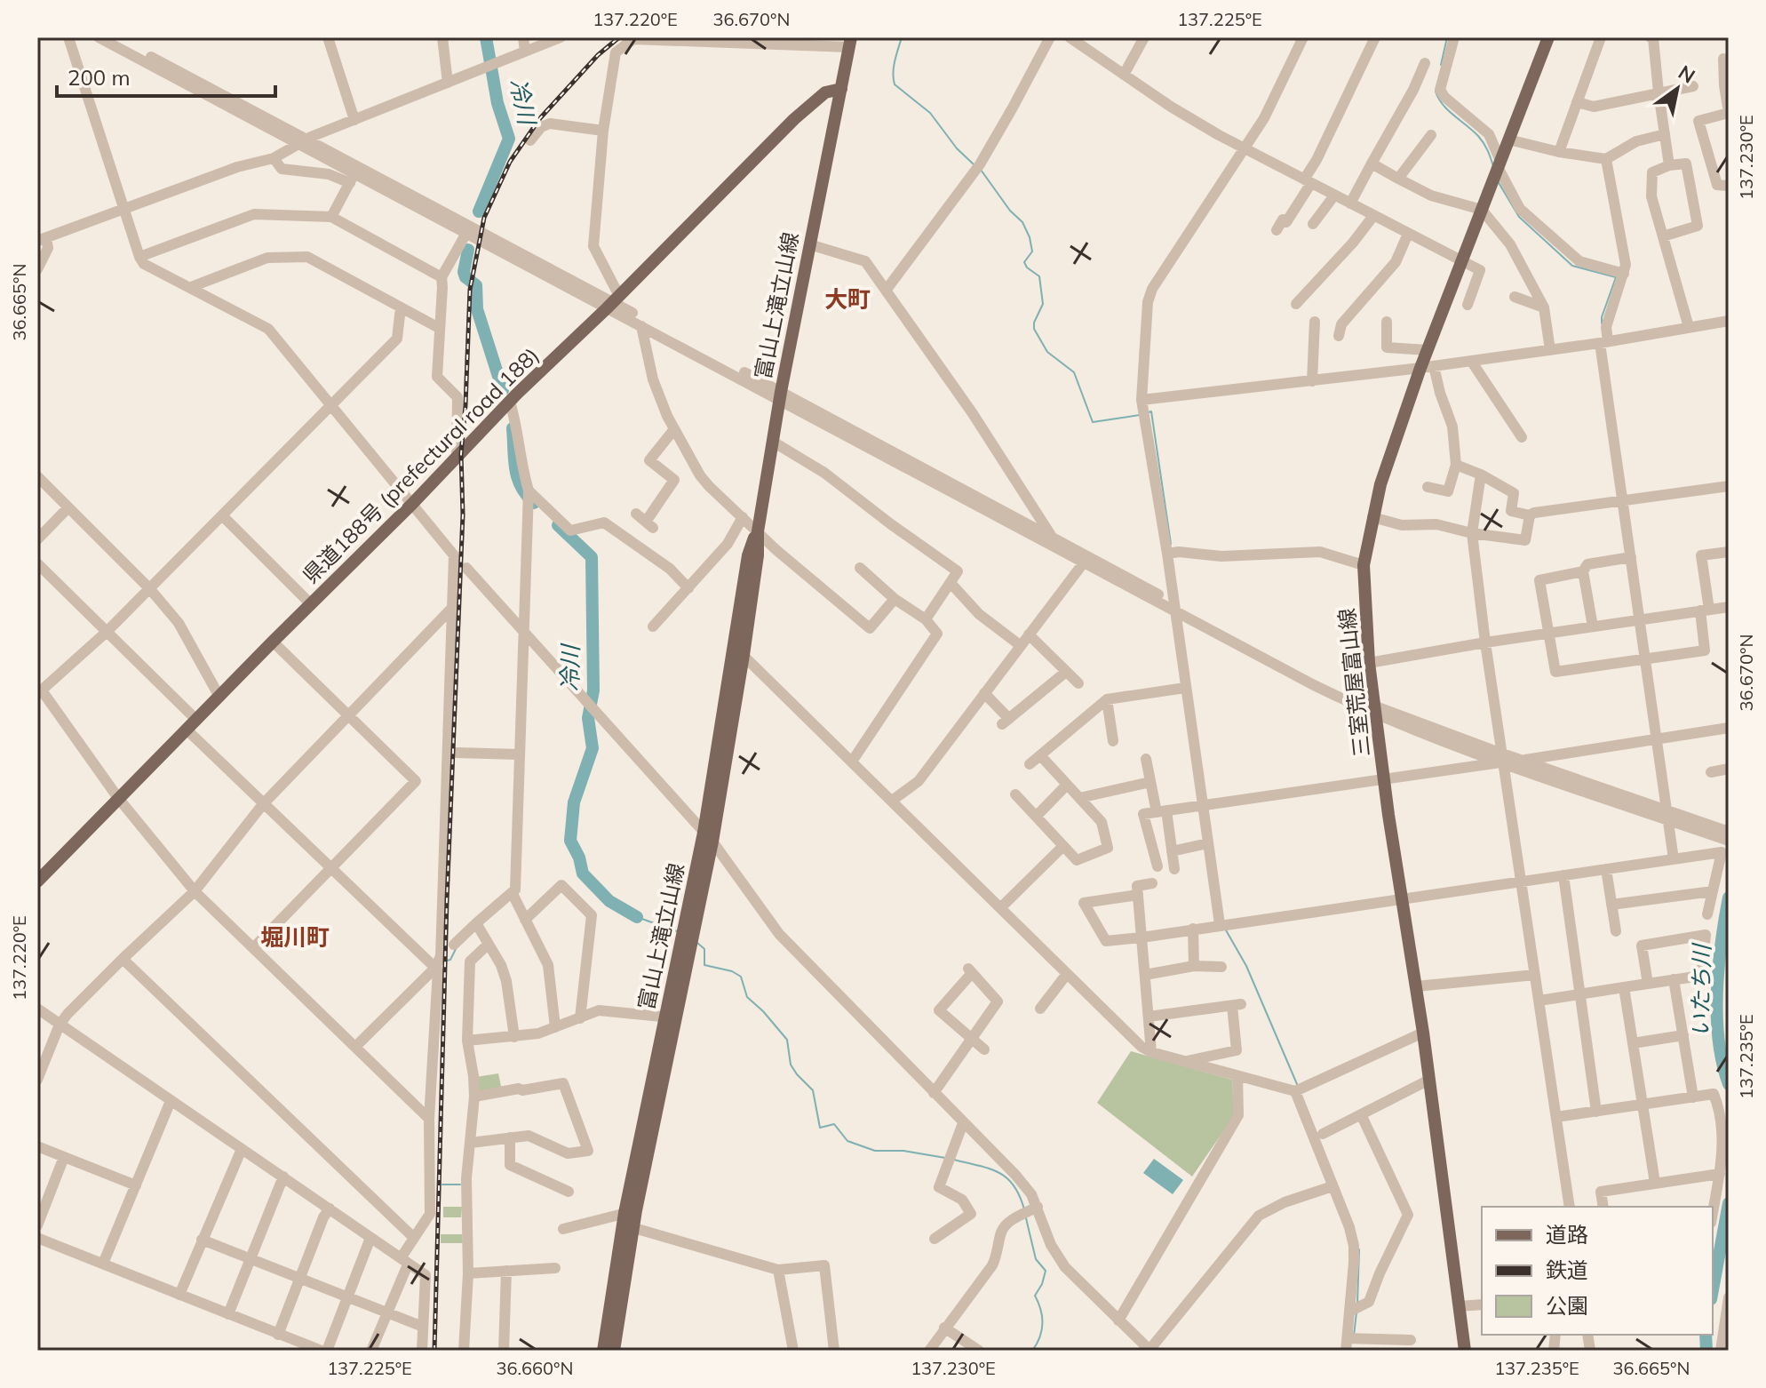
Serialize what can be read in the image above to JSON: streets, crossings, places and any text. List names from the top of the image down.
{
  "streets": {
    "main road": ["富山上滝立山線", "県道188号 (prefectural road 188)", "三室荒屋富山線"]
  },
  "crossings": [
    ["富山上滝立山線", "県道188号 (prefectural road 188)"]
  ],
  "districts": ["大町", "堀川町"],
  "water": ["冷川", "いたち川"],
  "legend": ["道路", "鉄道", "公園"],
  "scale_bar": "200 m",
  "north": "top right",
  "coordinates": [
    "137.220°E",
    "36.670°N",
    "137.225°E",
    "137.230°E",
    "36.665°N",
    "137.235°E",
    "36.660°N"
  ]
}
